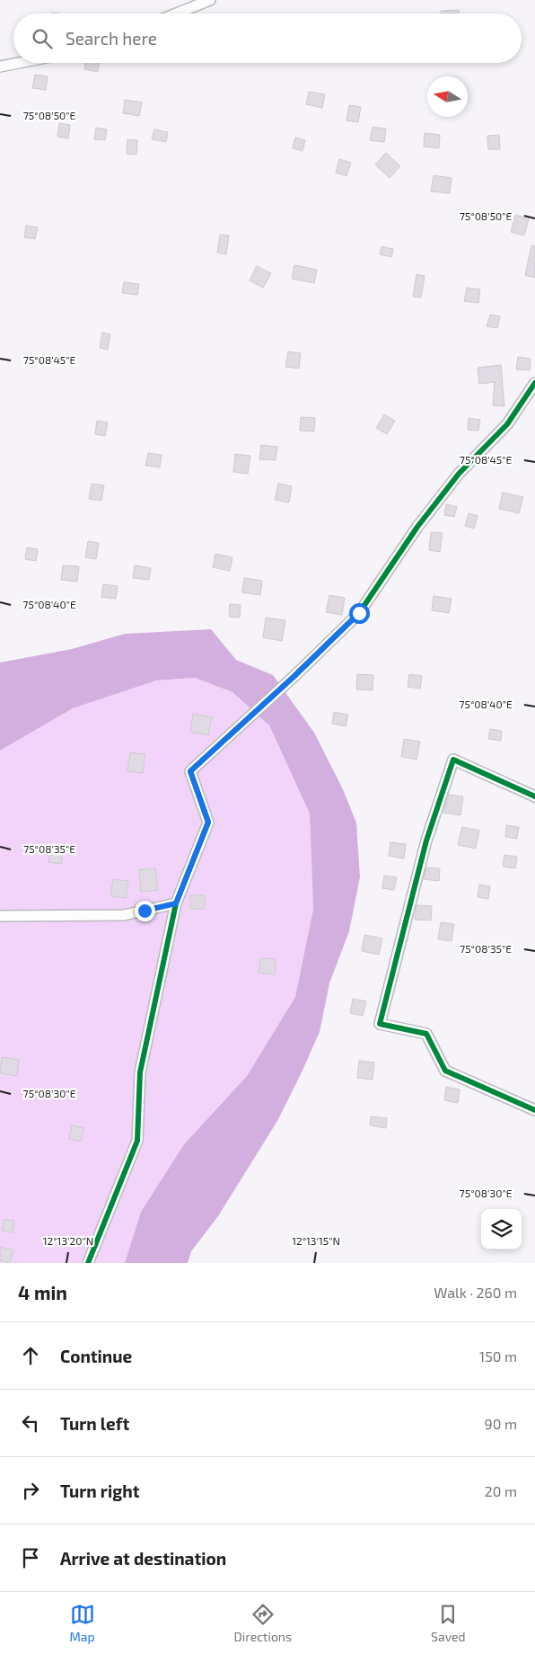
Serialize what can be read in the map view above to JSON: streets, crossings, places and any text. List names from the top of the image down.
{
  "north": "left",
  "page": {
    "search": "Search here",
    "heading": ["4 min", "Walk · 260 m"],
    "list": [
      ["Continue", "150 m"],
      ["Turn left", "90 m"],
      ["Turn right", "20 m"],
      "Arrive at destination"
    ],
    "nav": ["Map", "Directions", "Saved"]
  },
  "coordinates": [
    "75°08'50\"E",
    "75°08'45\"E",
    "75°08'40\"E",
    "75°08'35\"E",
    "75°08'30\"E",
    "12°13'20\"N",
    "12°13'15\"N"
  ]
}
